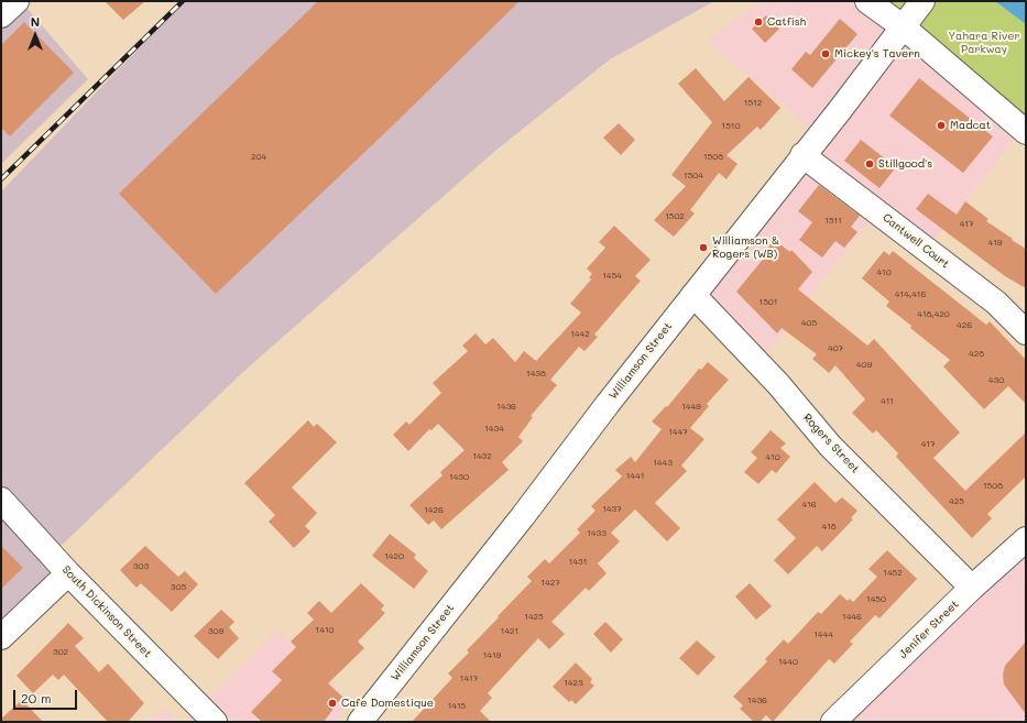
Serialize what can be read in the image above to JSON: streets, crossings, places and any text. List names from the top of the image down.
{
  "streets": {
    "street": [
      "Cantwell Court",
      "Williamson Street",
      "Rogers Street",
      "South Dickinson Street",
      "Jenifer Street"
    ]
  },
  "crossings": [
    ["Cantwell Court", "Williamson Street"],
    ["Williamson Street", "Rogers Street"],
    ["Rogers Street", "Jenifer Street"]
  ],
  "parks": ["Yahara River Parkway"],
  "places": [
    "Catfish",
    "Mickey's Tavern",
    "Madcat",
    "Stillgood's",
    "Williamson & Rogers (WB)",
    "Cafe Domestique"
  ],
  "house_numbers": [
    "1512",
    "1510",
    "204",
    "1508",
    "1504",
    "1502",
    "1511",
    "417",
    "419",
    "410",
    "1454",
    "414,416",
    "1501",
    "418,420",
    "405",
    "426",
    "1442",
    "407",
    "428",
    "409",
    "1438",
    "430",
    "411",
    "1436",
    "1449",
    "1434",
    "1447",
    "417",
    "1432",
    "410",
    "1443",
    "1441",
    "1430",
    "1508",
    "425",
    "416",
    "1437",
    "1426",
    "418",
    "1433",
    "1420",
    "1431",
    "303",
    "1452",
    "1427",
    "305",
    "1450",
    "1425",
    "1446",
    "1410",
    "309",
    "1421",
    "1444",
    "302",
    "1419",
    "1440",
    "1417",
    "1423",
    "1436",
    "1415"
  ],
  "scale_bar": "20 m",
  "north": "top"
}
